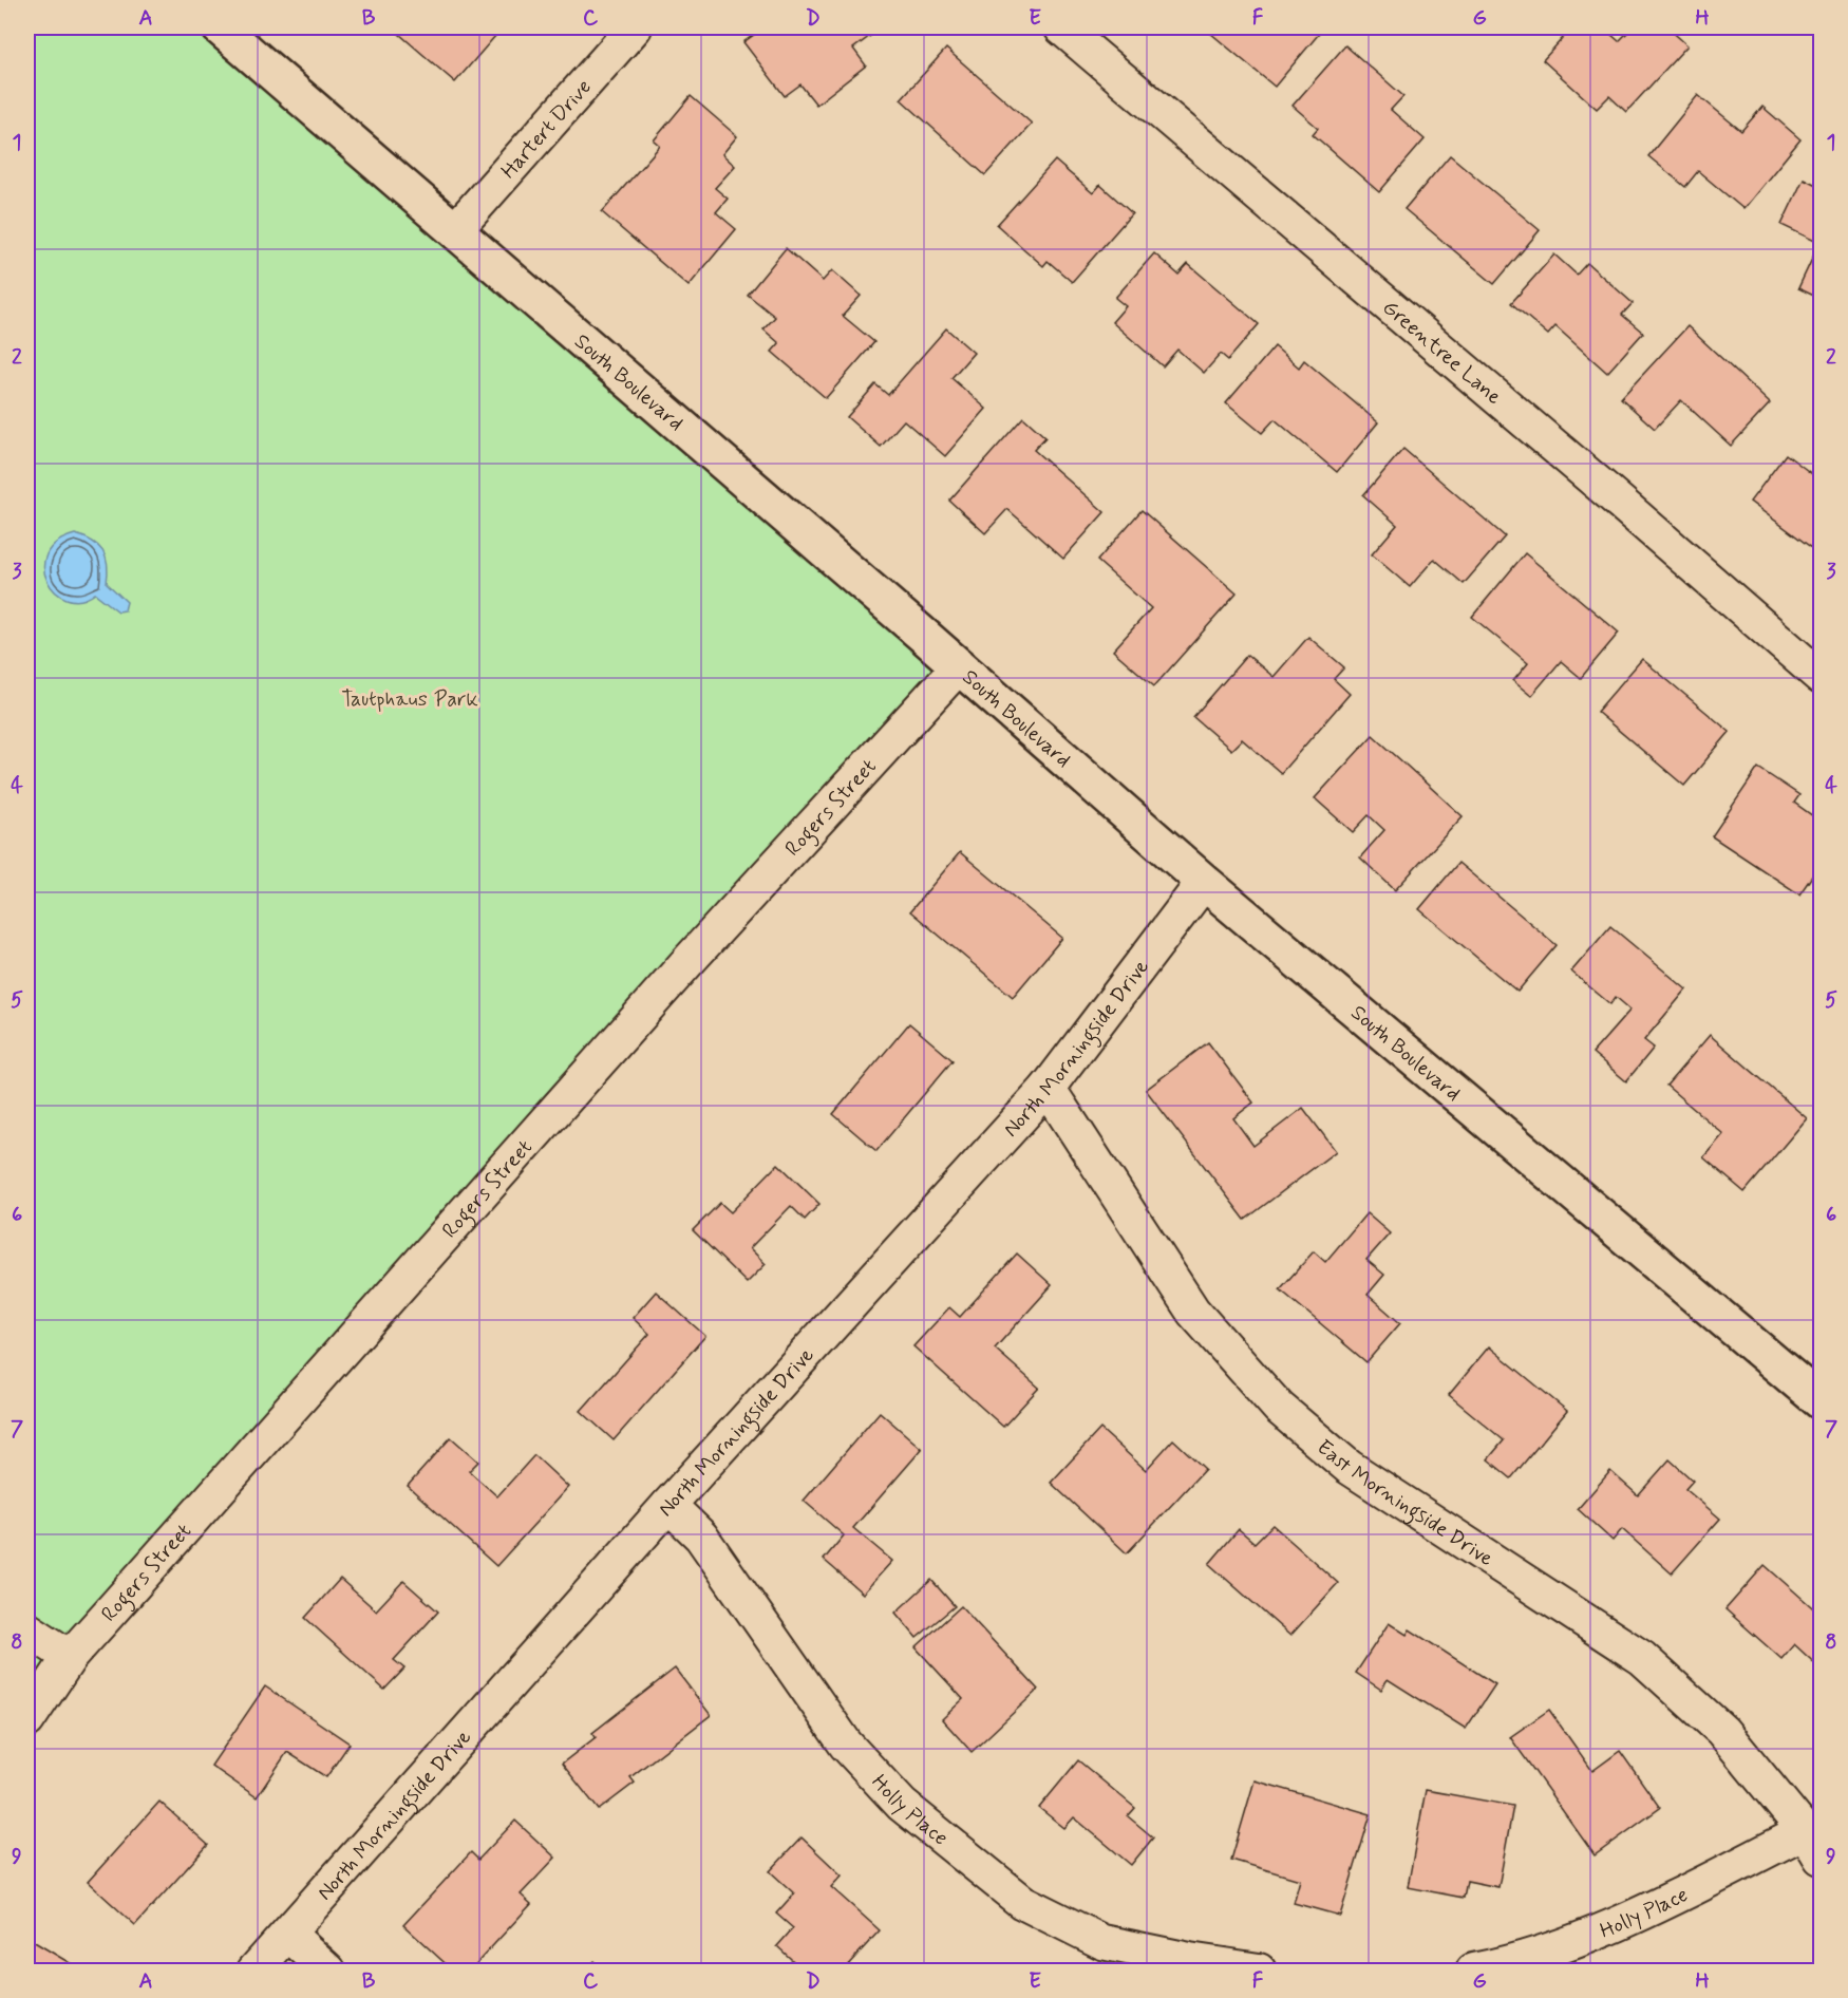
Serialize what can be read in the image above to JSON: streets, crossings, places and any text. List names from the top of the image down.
{
  "streets": {
    "street": [
      "Hartert Drive",
      "Greentree Lane",
      "South Boulevard",
      "Rogers Street",
      "North Morningside Drive",
      "East Morningside Drive",
      "Holly Place"
    ]
  },
  "crossings": [
    ["Hartert Drive", "South Boulevard"],
    ["South Boulevard", "Rogers Street"],
    ["South Boulevard", "North Morningside Drive"],
    ["North Morningside Drive", "East Morningside Drive"],
    ["North Morningside Drive", "Holly Place"],
    ["East Morningside Drive", "Holly Place"]
  ],
  "parks": ["Tautphaus Park"],
  "grid": {
    "columns": [
      "A",
      "B",
      "C",
      "D",
      "E",
      "F",
      "G",
      "H"
    ],
    "rows": [
      "1",
      "2",
      "3",
      "4",
      "5",
      "6",
      "7",
      "8",
      "9"
    ]
  }
}
